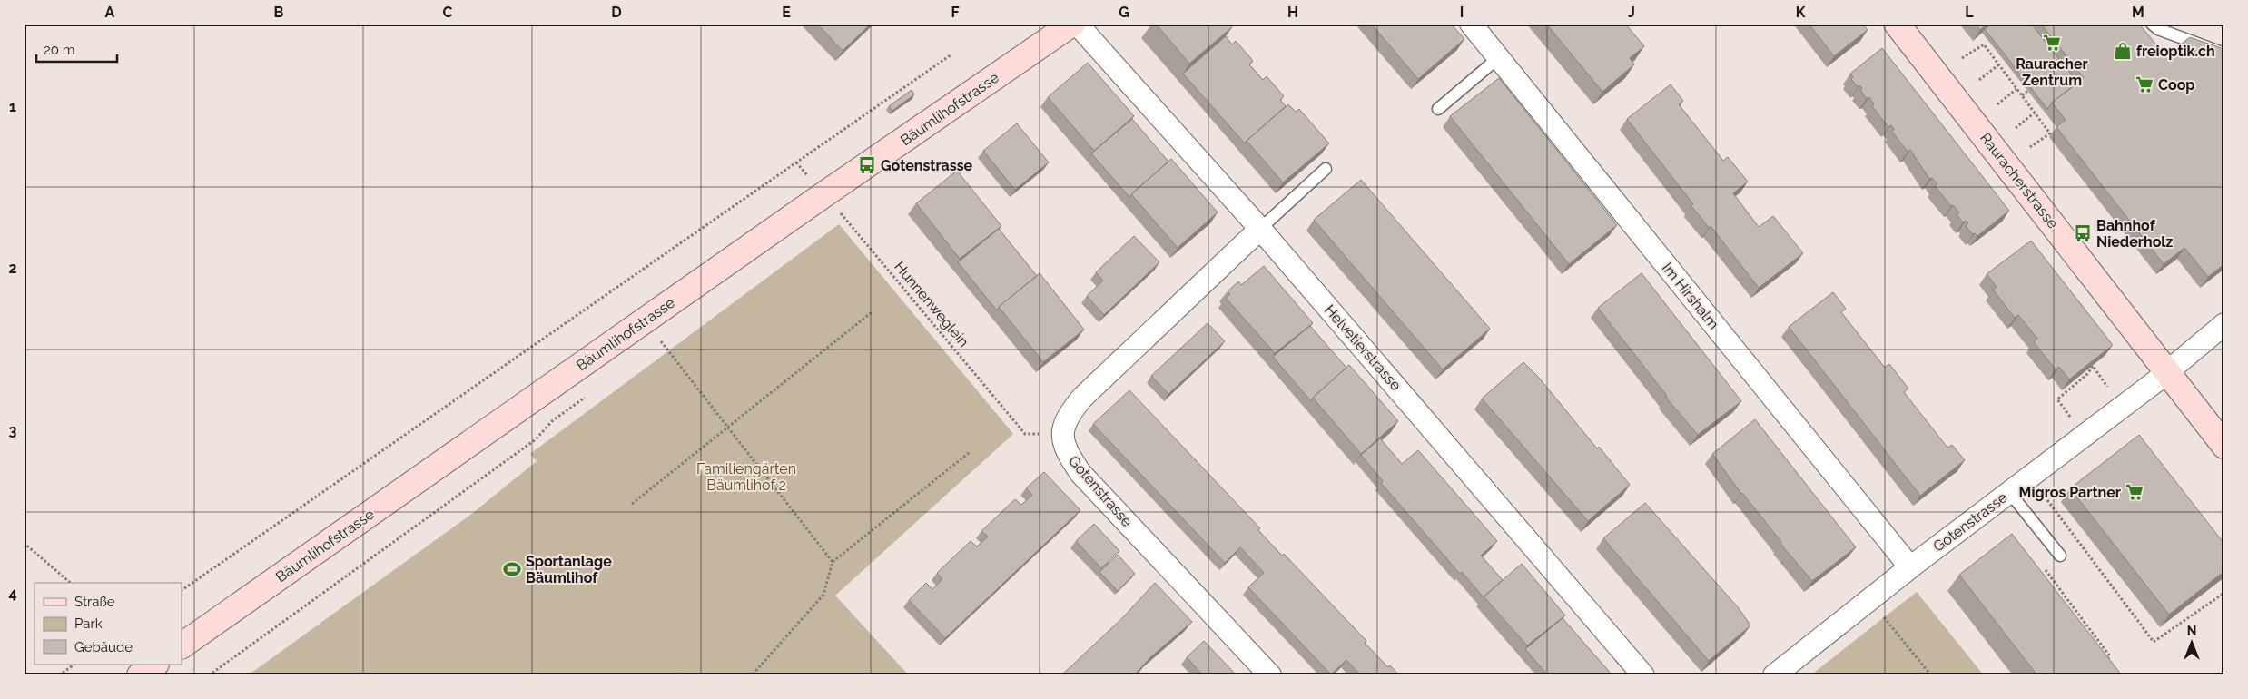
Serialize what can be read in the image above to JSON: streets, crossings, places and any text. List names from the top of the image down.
{
  "streets": {
    "main road": ["Bäumlihofstrasse", "Rauracherstrasse"],
    "street": ["Im Hirshalm", "Helvetierstrasse", "Gotenstrasse"],
    "path": ["Hunnenweglein"]
  },
  "crossings": [
    ["Bäumlihofstrasse", "Hunnenweglein"],
    ["Rauracherstrasse", "Gotenstrasse"],
    ["Im Hirshalm", "Gotenstrasse"],
    ["Hunnenweglein", "Gotenstrasse"]
  ],
  "parks": ["Familiengärten Bäumlihof 2"],
  "places": {
    "supermarket": ["Rauracher Zentrum", "Coop", "Migros Partner"],
    "shop": ["freioptik.ch"],
    "bus stop": ["Gotenstrasse", "Bahnhof Niederholz"],
    "sports": ["Sportanlage Bäumlihof"]
  },
  "legend": ["Straße", "Park", "Gebäude"],
  "scale_bar": "20 m",
  "north": "top",
  "grid": {
    "columns": [
      "A",
      "B",
      "C",
      "D",
      "E",
      "F",
      "G",
      "H",
      "I",
      "J",
      "K",
      "L",
      "M"
    ],
    "rows": [
      "1",
      "2",
      "3",
      "4"
    ]
  }
}
